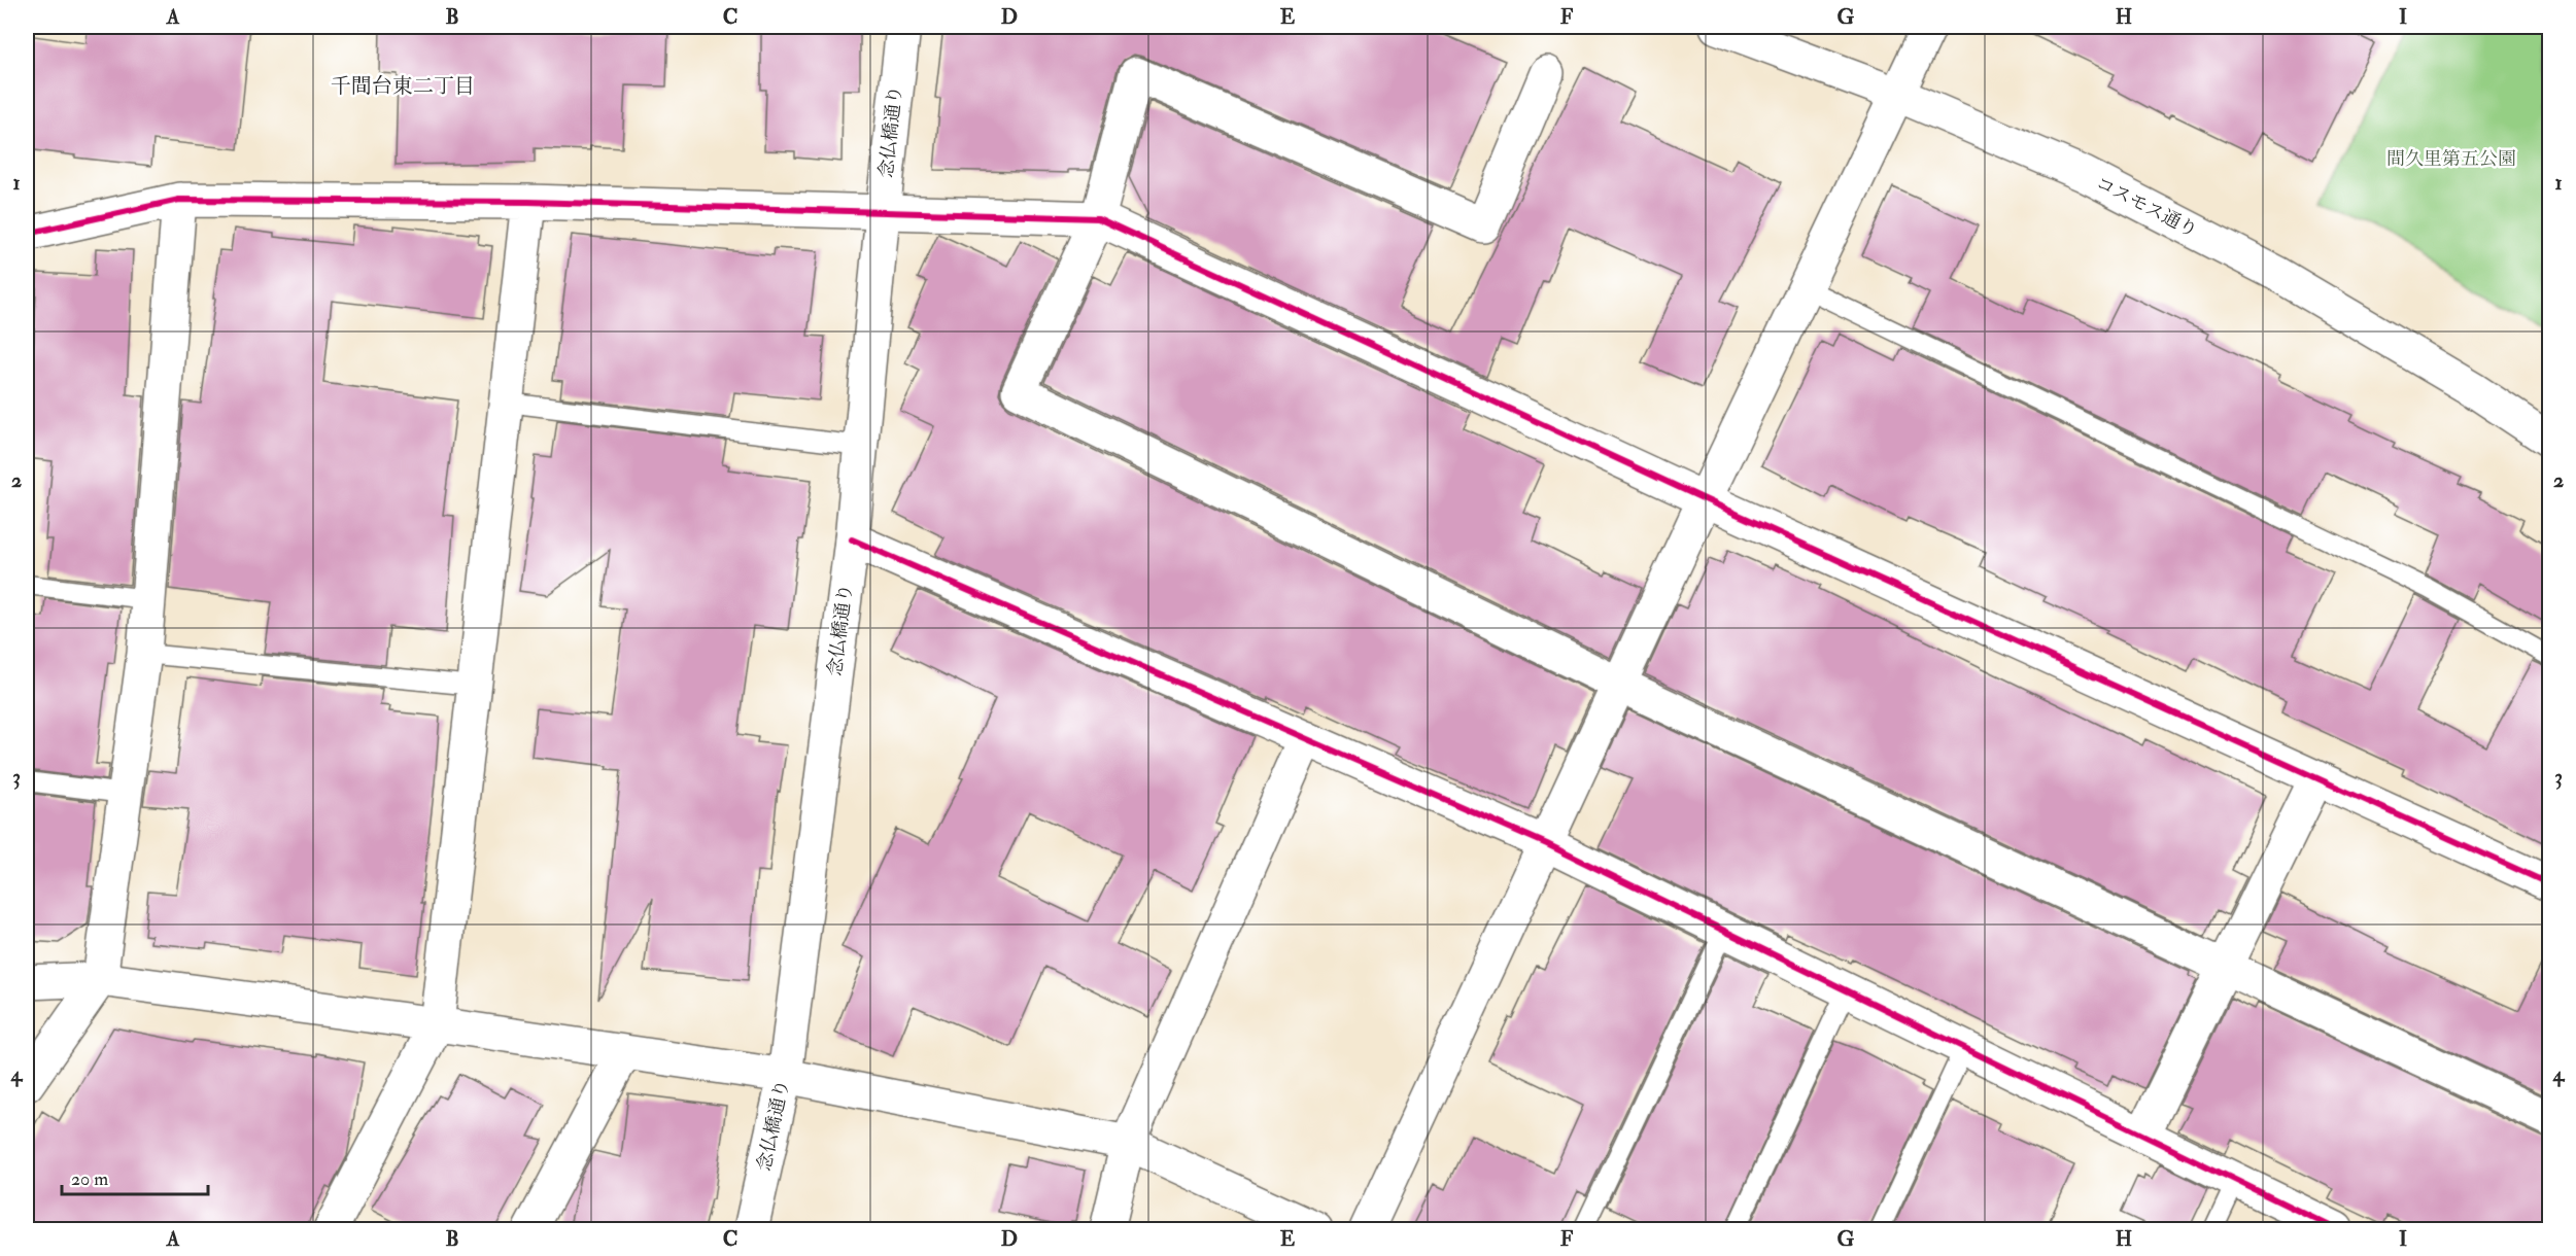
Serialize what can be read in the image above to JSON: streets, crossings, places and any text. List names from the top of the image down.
{
  "streets": {
    "street": ["念仏橋通り", "コスモス通り"]
  },
  "districts": ["千間台東二丁目"],
  "parks": ["間久里第五公園"],
  "scale_bar": "20 m",
  "grid": {
    "columns": [
      "A",
      "B",
      "C",
      "D",
      "E",
      "F",
      "G",
      "H",
      "I"
    ],
    "rows": [
      "1",
      "2",
      "3",
      "4"
    ]
  }
}
